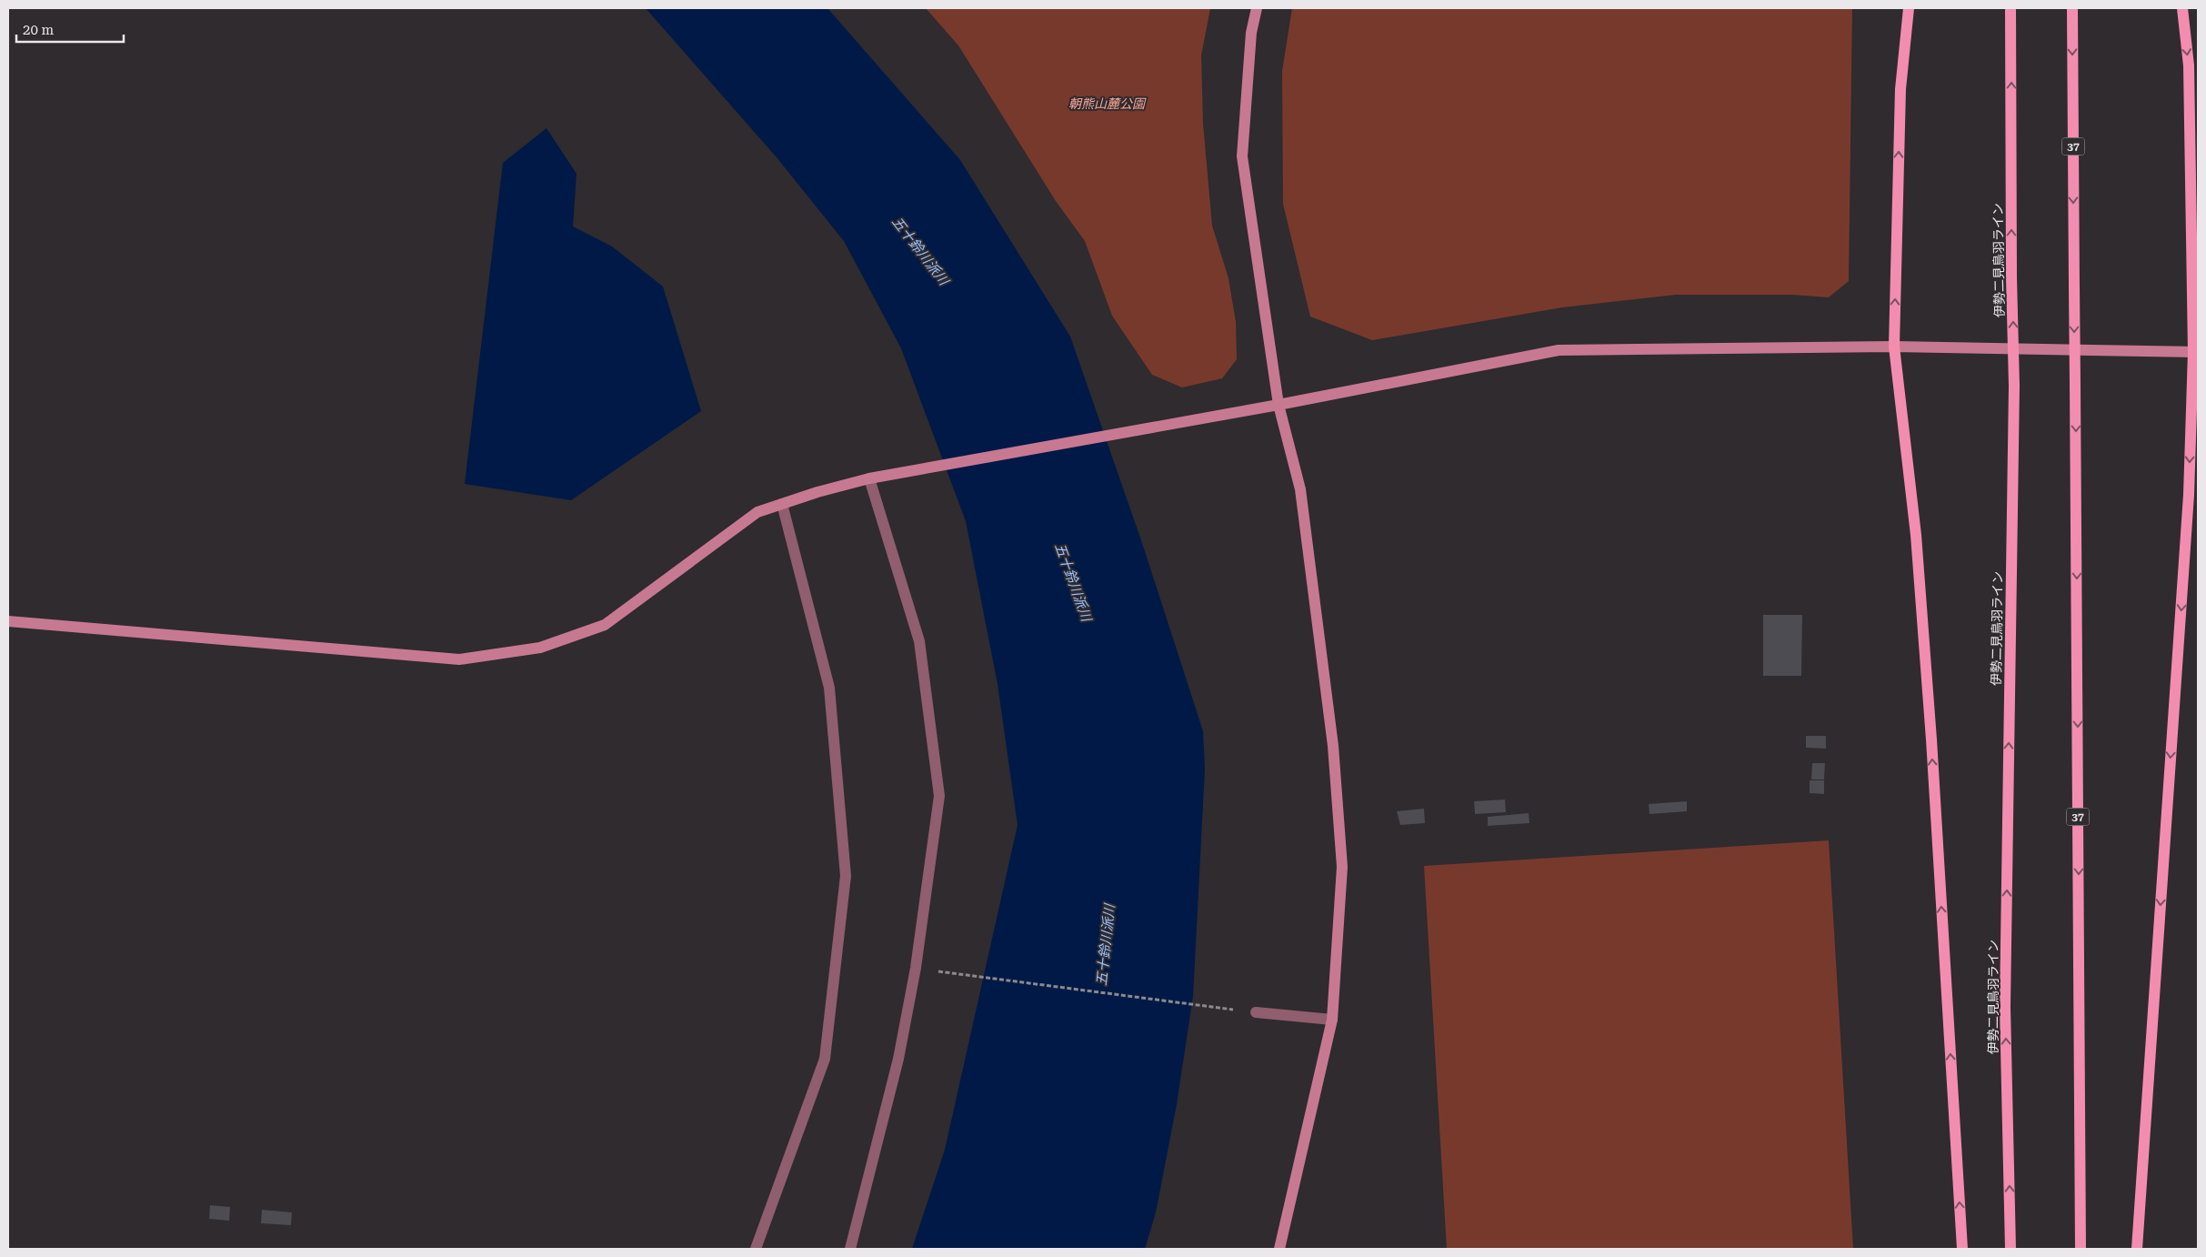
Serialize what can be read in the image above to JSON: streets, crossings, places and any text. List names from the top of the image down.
{
  "streets": {
    "main road": ["37", "伊勢二見鳥羽ライン"]
  },
  "water": ["五十鈴川派川"],
  "parks": ["朝熊山麓公園"],
  "scale_bar": "20 m"
}
